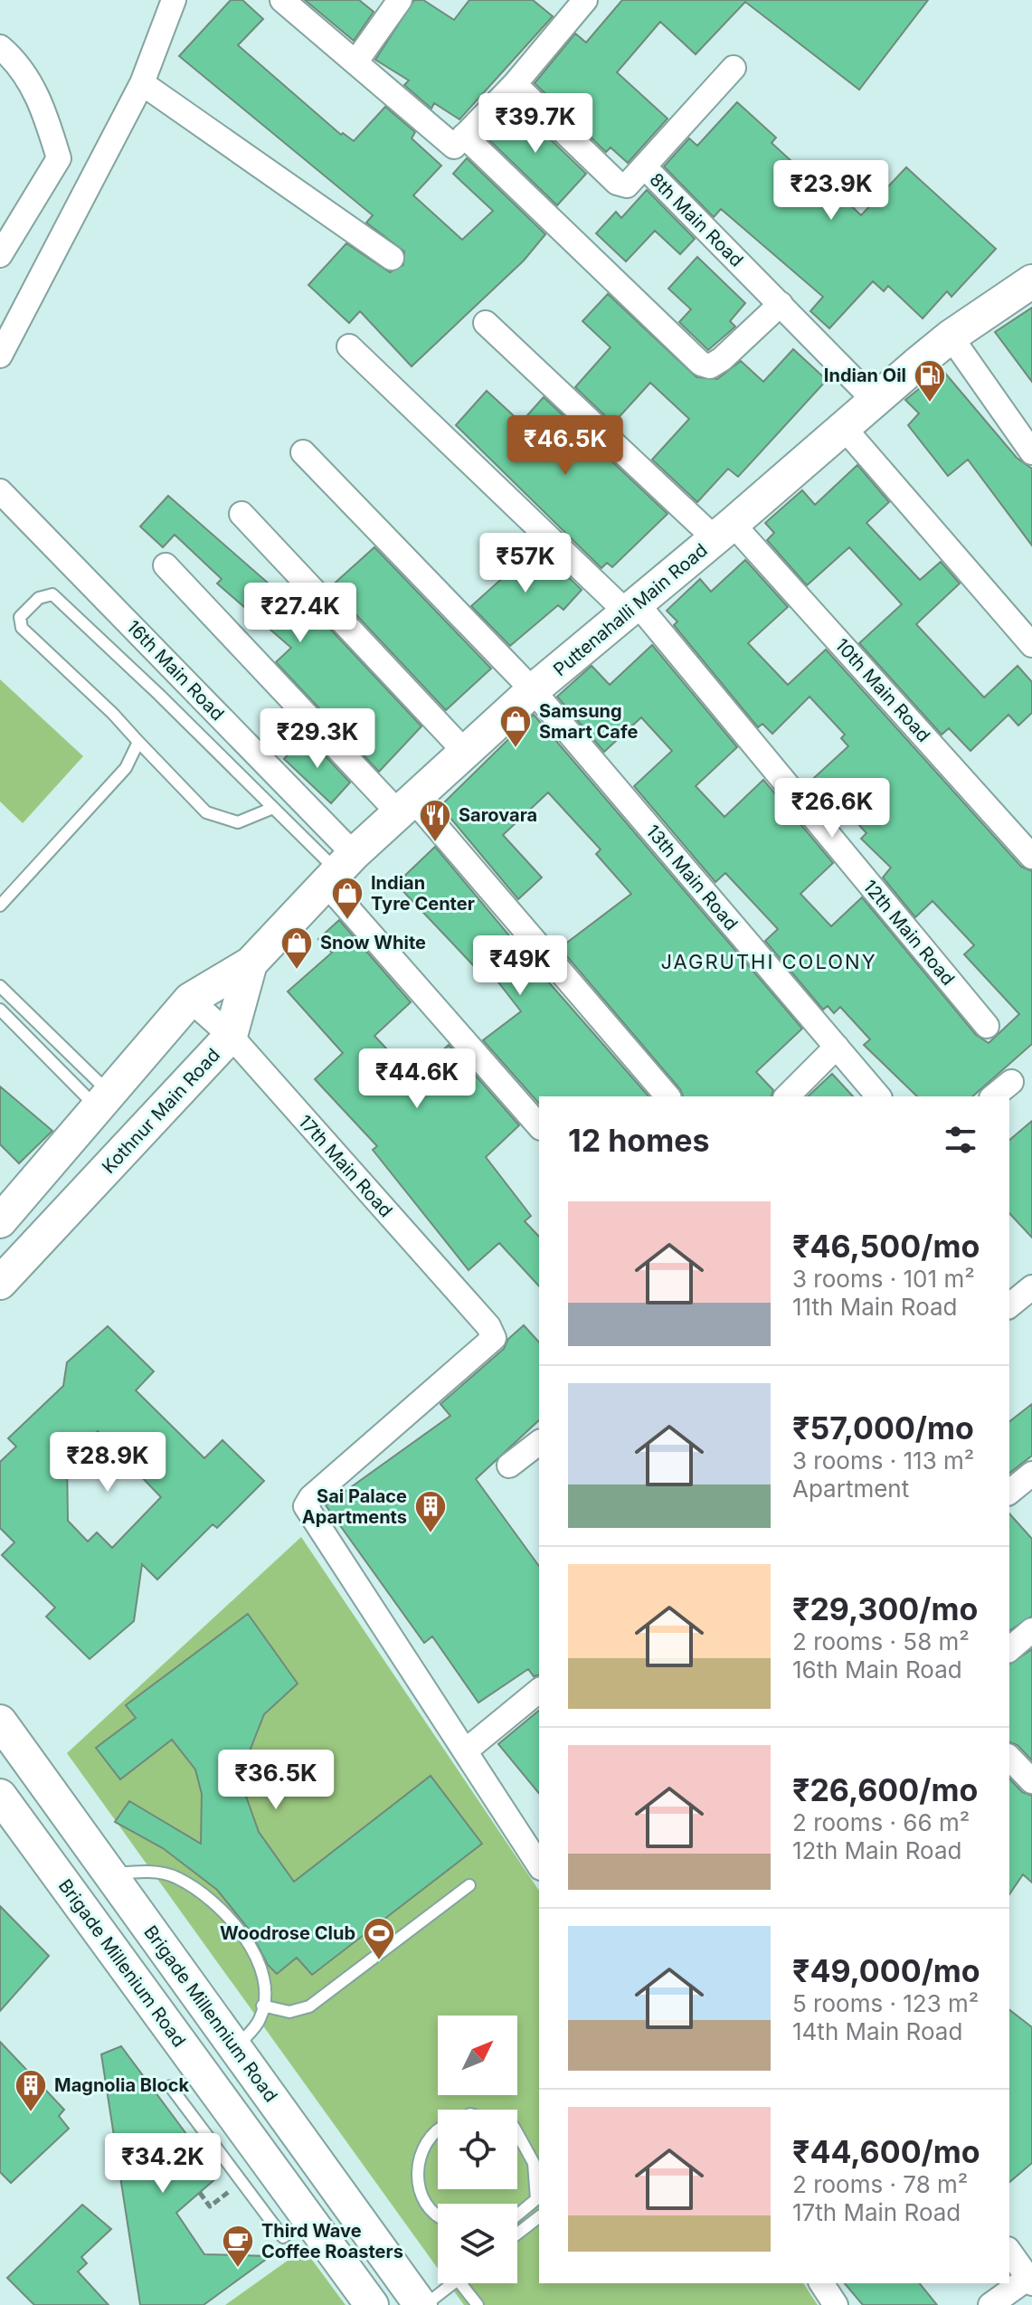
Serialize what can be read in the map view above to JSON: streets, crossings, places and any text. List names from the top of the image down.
{
  "streets": {
    "main road": [
      "Puttenahalli Main Road",
      "Kothnur Main Road",
      "Brigade Millenium Road",
      "Brigade Millennium Road"
    ],
    "street": [
      "8th Main Road",
      "16th Main Road",
      "10th Main Road",
      "13th Main Road",
      "12th Main Road",
      "17th Main Road"
    ]
  },
  "crossings": [
    ["8th Main Road", "Puttenahalli Main Road"],
    ["Puttenahalli Main Road", "16th Main Road"],
    ["Puttenahalli Main Road", "10th Main Road"],
    ["Puttenahalli Main Road", "13th Main Road"],
    ["Puttenahalli Main Road", "12th Main Road"],
    ["Puttenahalli Main Road", "Kothnur Main Road"],
    ["Kothnur Main Road", "17th Main Road"]
  ],
  "districts": ["JAGRUTHI COLONY"],
  "places": {
    "fuel station": ["Indian Oil"],
    "shop": ["Samsung Smart Cafe", "Indian Tyre Center", "Snow White"],
    "restaurant": ["Sarovara"],
    "building": ["Sai Palace Apartments", "Magnolia Block"],
    "sports": ["Woodrose Club"],
    "cafe": ["Third Wave Coffee Roasters"]
  },
  "north": "top right",
  "page": {
    "price": [
      "₹39.7K",
      "₹23.9K",
      "₹46.5K",
      "₹57K",
      "₹27.4K",
      "₹29.3K",
      "₹26.6K",
      "₹49K",
      "₹44.6K",
      "₹28.9K",
      "₹36.5K",
      "₹34.2K"
    ],
    "heading": "12 homes",
    "list": [
      {
        "name": "₹46,500/mo",
        "note": "3 rooms · 101 m² · 11th Main Road"
      },
      {
        "name": "₹57,000/mo",
        "note": "3 rooms · 113 m² · Apartment"
      },
      {
        "name": "₹29,300/mo",
        "note": "2 rooms · 58 m² · 16th Main Road"
      },
      {
        "name": "₹26,600/mo",
        "note": "2 rooms · 66 m² · 12th Main Road"
      },
      {
        "name": "₹49,000/mo",
        "note": "5 rooms · 123 m² · 14th Main Road"
      },
      {
        "name": "₹44,600/mo",
        "note": "2 rooms · 78 m² · 17th Main Road"
      }
    ]
  }
}
